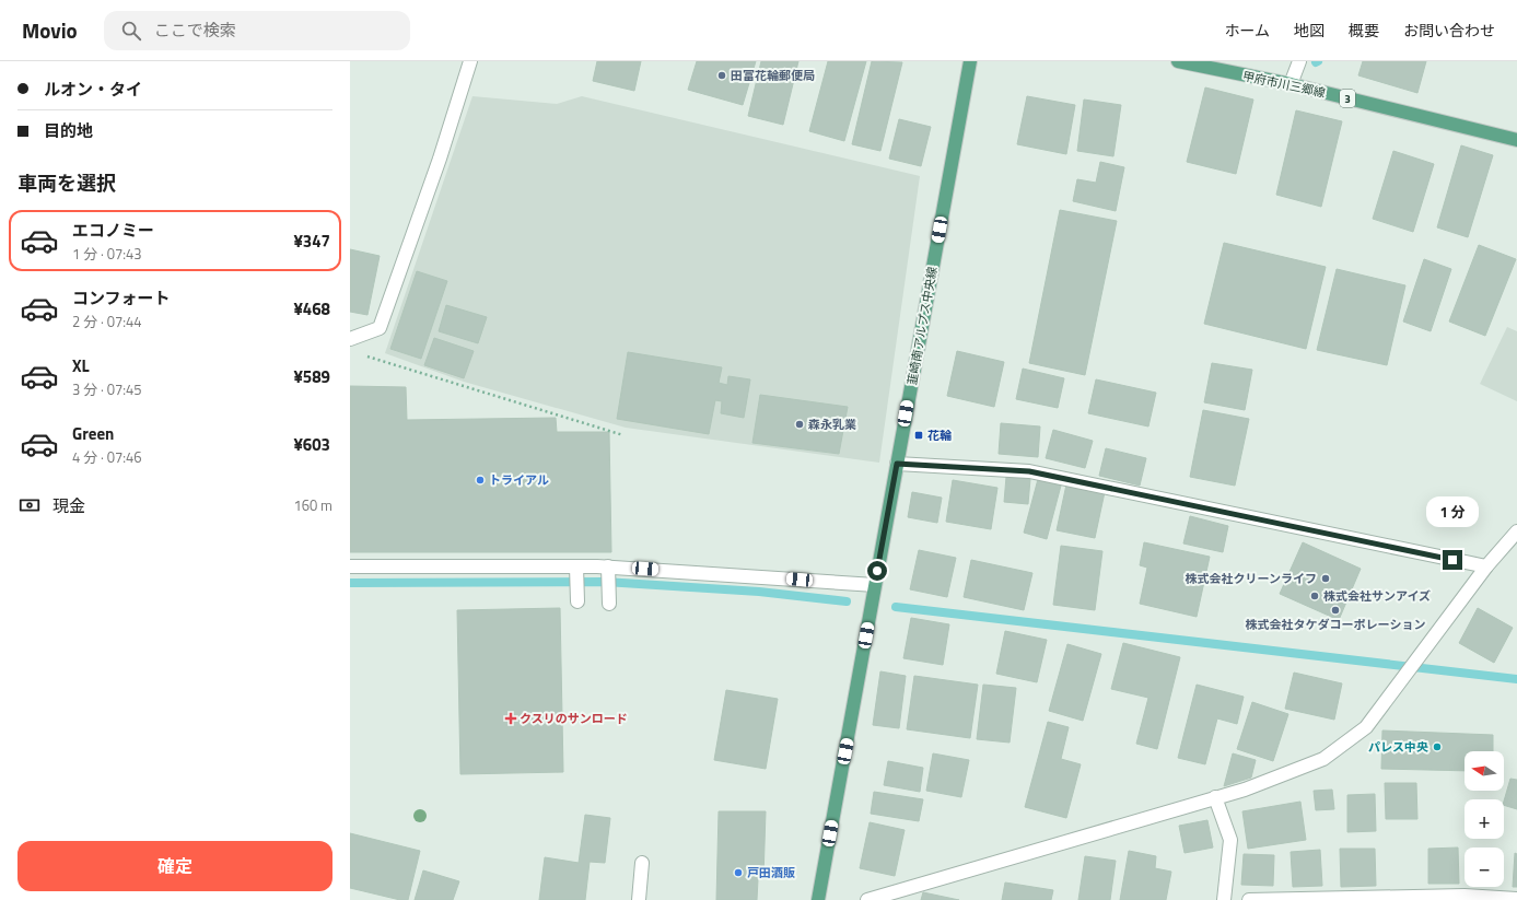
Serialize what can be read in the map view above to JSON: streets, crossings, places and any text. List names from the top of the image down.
{
  "streets": {
    "main road": ["甲府市川三郷線", "3", "韮崎南アルプス中央線"]
  },
  "places": {
    "other": [
      "田富花輪郵便局",
      "森永乳業",
      "トライアル",
      "株式会社クリーンライフ",
      "株式会社サンアイズ",
      "株式会社タケダコーポレーション",
      "パレス中央",
      "戸田酒販"
    ],
    "transit": ["花輪"],
    "health": ["クスリのサンロード"]
  },
  "north": "left",
  "page": {
    "header": "Movio",
    "search": "ここで検索",
    "nav": [
      "ホーム",
      "地図",
      "概要",
      "お問い合わせ"
    ],
    "banner": ["ルオン・タイ", "目的地"],
    "heading": "車両を選択",
    "list": [
      {
        "name": "エコノミー",
        "note": "1 分 · 07:43",
        "value": "¥347"
      },
      {
        "name": "コンフォート",
        "note": "2 分 · 07:44",
        "value": "¥468"
      },
      {
        "name": "XL",
        "note": "3 分 · 07:45",
        "value": "¥589"
      },
      {
        "name": "Green",
        "note": "4 分 · 07:46",
        "value": "¥603"
      }
    ],
    "pay": ["現金", "160 m"],
    "bubble": "1 分",
    "map_buttons": ["+", "−"],
    "buttons": "確定"
  }
}
